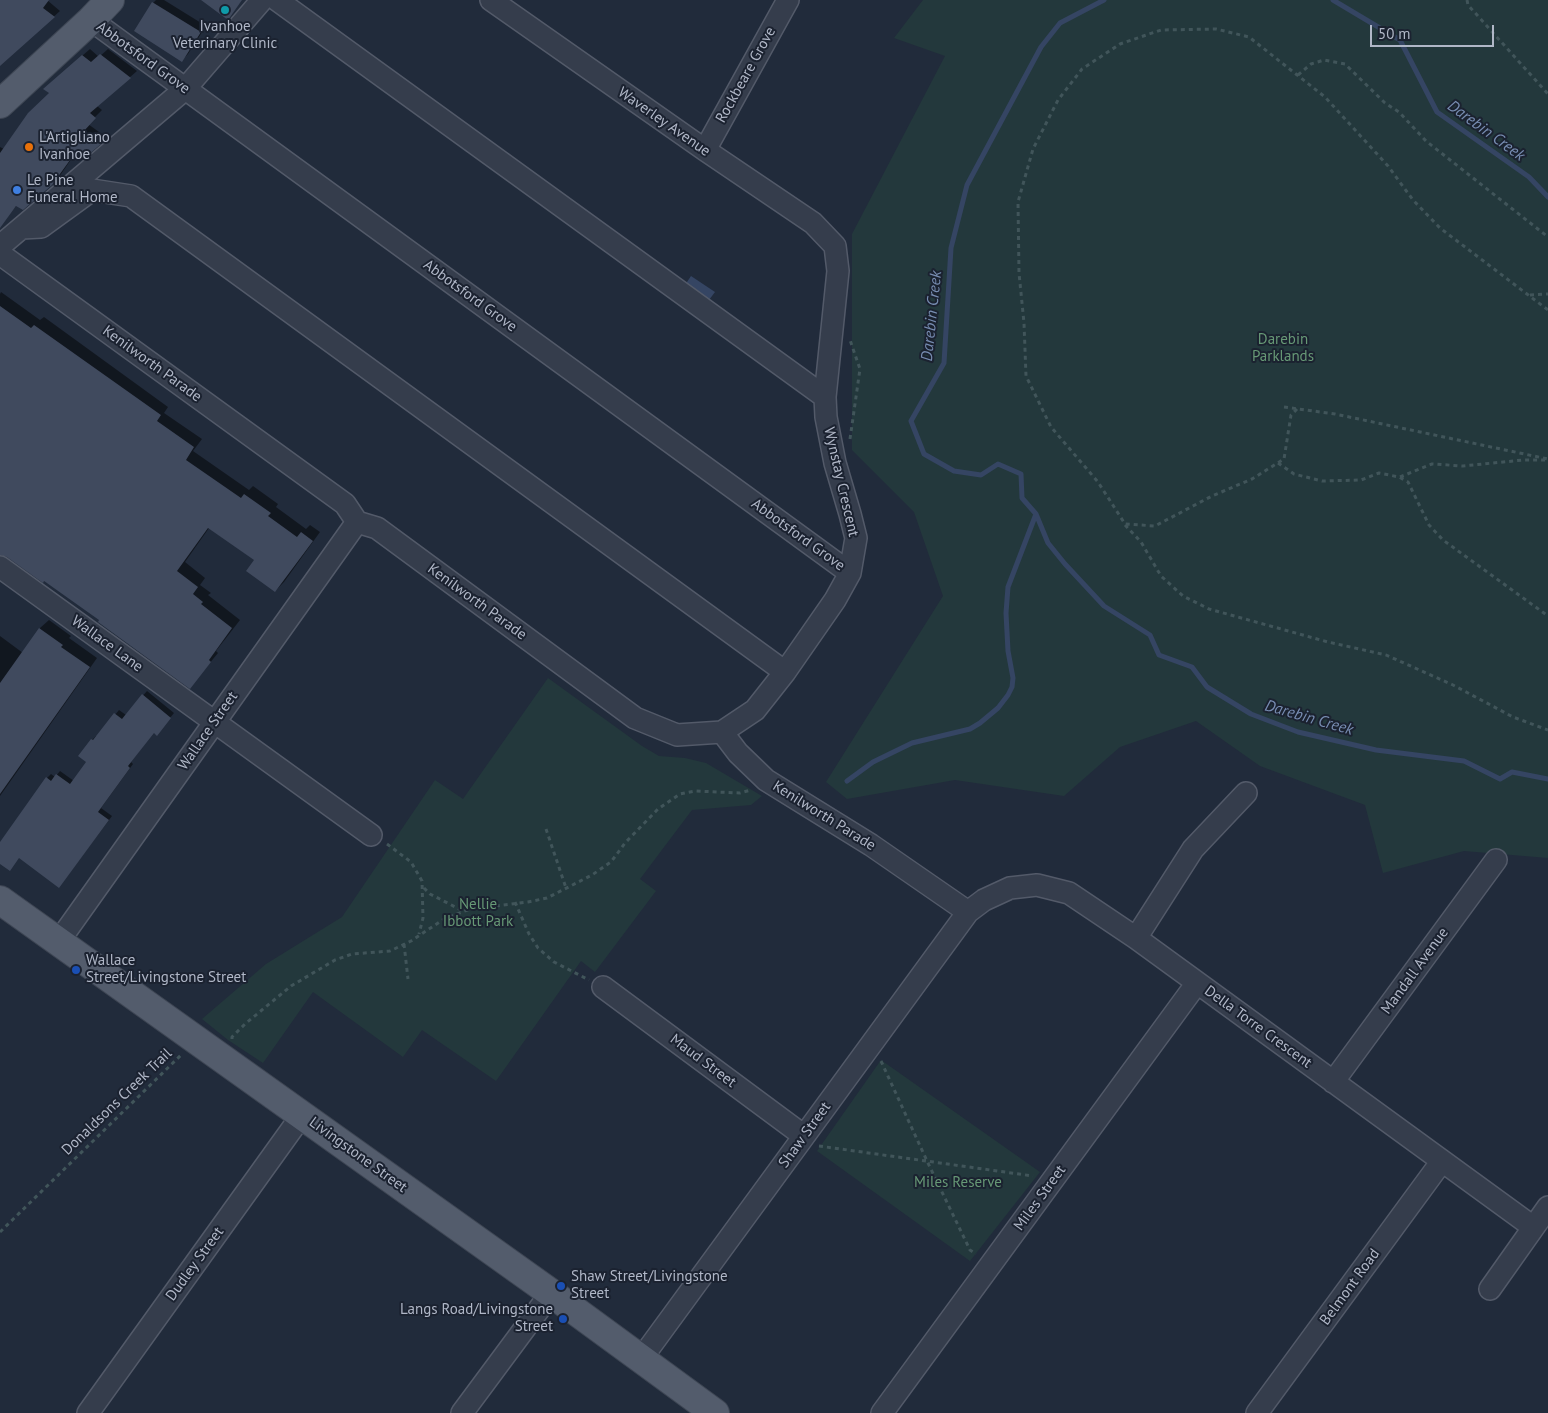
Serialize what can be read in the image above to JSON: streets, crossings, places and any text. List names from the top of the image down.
{
  "streets": {
    "main road": ["Livingstone Street"],
    "street": [
      "Abbotsford Grove",
      "Rockbeare Grove",
      "Waverley Avenue",
      "Kenilworth Parade",
      "Wynstay Crescent",
      "Wallace Lane",
      "Wallace Street",
      "Mandall Avenue",
      "Della Torre Crescent",
      "Maud Street",
      "Shaw Street",
      "Miles Street",
      "Dudley Street",
      "Belmont Road"
    ],
    "path": ["Donaldsons Creek Trail"]
  },
  "crossings": [
    ["Abbotsford Grove", "Wynstay Crescent"],
    ["Rockbeare Grove", "Waverley Avenue"],
    ["Waverley Avenue", "Wynstay Crescent"],
    ["Kenilworth Parade", "Wynstay Crescent"],
    ["Kenilworth Parade", "Wallace Street"],
    ["Kenilworth Parade", "Della Torre Crescent"],
    ["Kenilworth Parade", "Shaw Street"],
    ["Wallace Lane", "Wallace Street"],
    ["Wallace Street", "Livingstone Street"],
    ["Mandall Avenue", "Della Torre Crescent"],
    ["Della Torre Crescent", "Shaw Street"],
    ["Della Torre Crescent", "Miles Street"],
    ["Della Torre Crescent", "Belmont Road"],
    ["Maud Street", "Shaw Street"],
    ["Shaw Street", "Livingstone Street"],
    ["Livingstone Street", "Dudley Street"]
  ],
  "water": ["Darebin Creek"],
  "parks": ["Darebin Parklands", "Nellie Ibbott Park", "Miles Reserve"],
  "places": [
    "Ivanhoe Veterinary Clinic",
    "L'Artigliano Ivanhoe",
    "Le Pine Funeral Home",
    "Wallace Street/Livingstone Street",
    "Shaw Street/Livingstone Street",
    "Langs Road/Livingstone Street"
  ],
  "scale_bar": "50 m"
}
